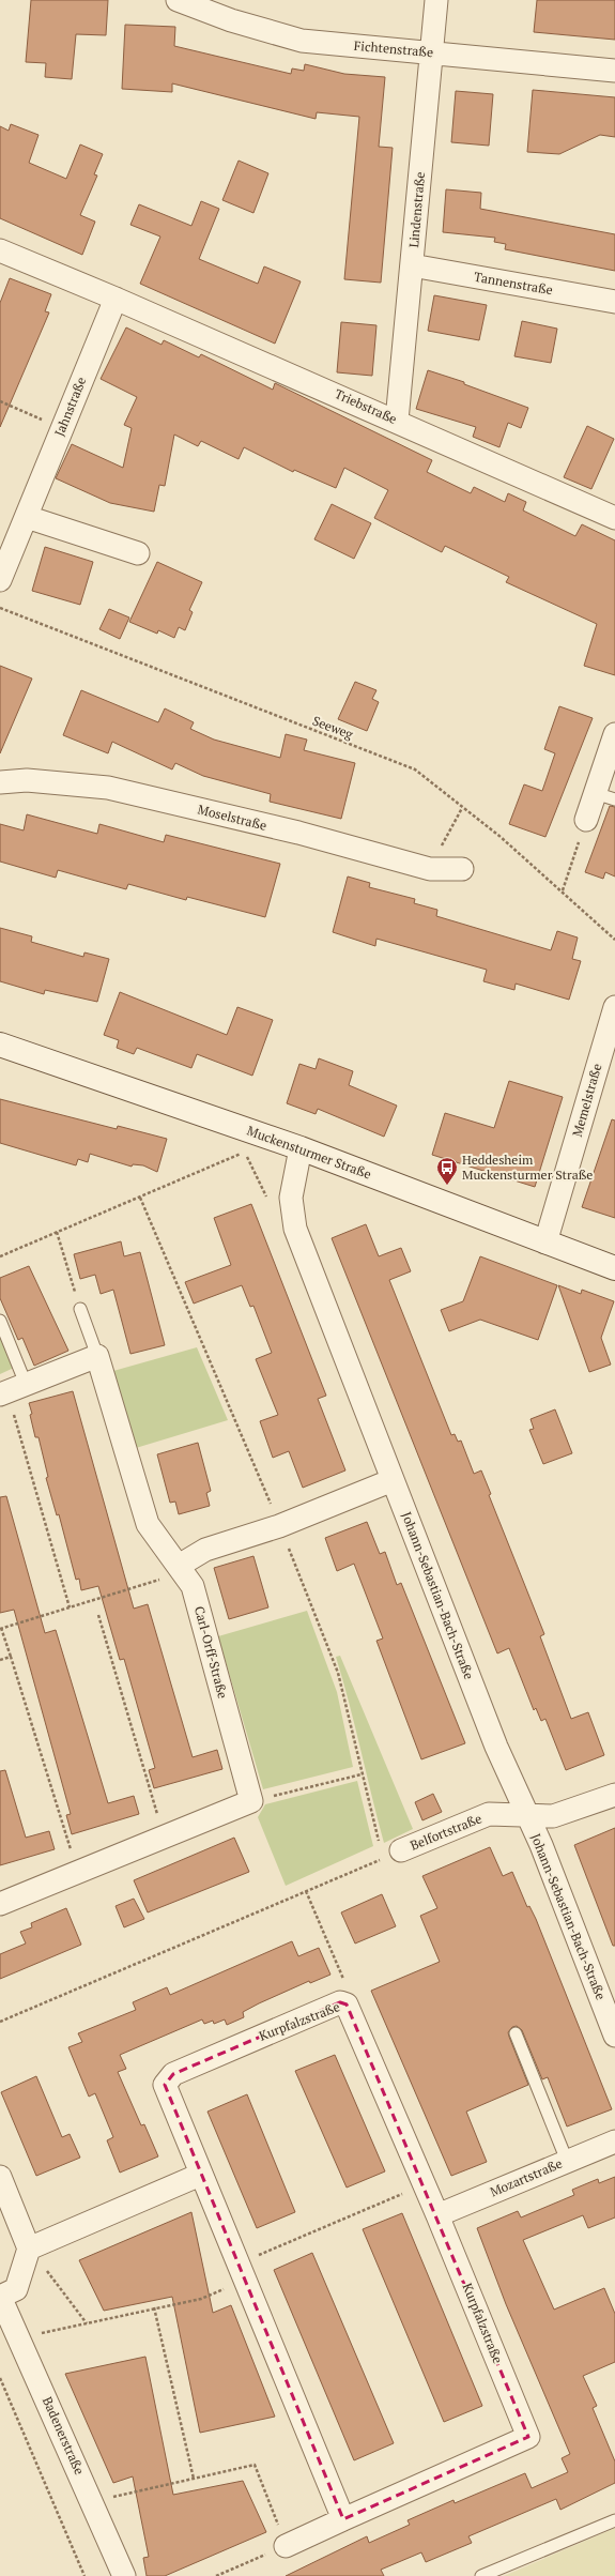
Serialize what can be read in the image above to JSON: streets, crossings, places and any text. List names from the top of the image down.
{
  "streets": {
    "main road": ["Muckensturmer Straße"],
    "street": [
      "Fichtenstraße",
      "Lindenstraße",
      "Tannenstraße",
      "Jahnstraße",
      "Triebstraße",
      "Moselstraße",
      "Memelstraße",
      "Johann-Sebastian-Bach-Straße",
      "Carl-Orff-Straße",
      "Belfortstraße",
      "Kurpfalzstraße",
      "Mozartstraße",
      "Badenerstraße"
    ],
    "path": ["Seeweg"]
  },
  "crossings": [
    ["Fichtenstraße", "Lindenstraße"],
    ["Lindenstraße", "Tannenstraße"],
    ["Lindenstraße", "Triebstraße"],
    ["Jahnstraße", "Triebstraße"],
    ["Memelstraße", "Muckensturmer Straße"],
    ["Muckensturmer Straße", "Johann-Sebastian-Bach-Straße"],
    ["Johann-Sebastian-Bach-Straße", "Belfortstraße"],
    ["Kurpfalzstraße", "Mozartstraße"]
  ],
  "places": {
    "bus stop": ["Heddesheim Muckensturmer Straße"]
  }
}
